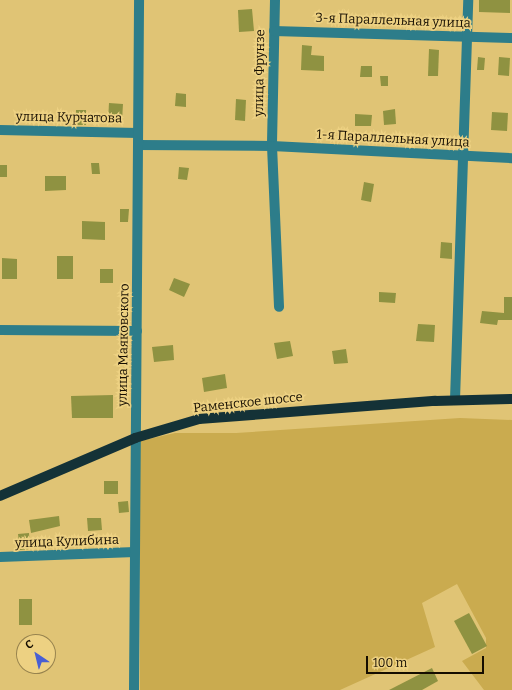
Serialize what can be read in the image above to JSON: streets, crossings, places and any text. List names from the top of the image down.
{
  "streets": {
    "main road": ["Раменское шоссе"],
    "street": [
      "3-я Параллельная улица",
      "улица Фрунзе",
      "улица Курчатова",
      "1-я Параллельная улица",
      "улица Маяковского",
      "улица Кулибина"
    ]
  },
  "crossings": [
    ["3-я Параллельная улица", "улица Фрунзе"],
    ["улица Фрунзе", "1-я Параллельная улица"],
    ["улица Курчатова", "улица Маяковского"],
    ["улица Маяковского", "Раменское шоссе"],
    ["улица Маяковского", "улица Кулибина"]
  ],
  "scale_bar": "100 m",
  "north": "top left"
}
